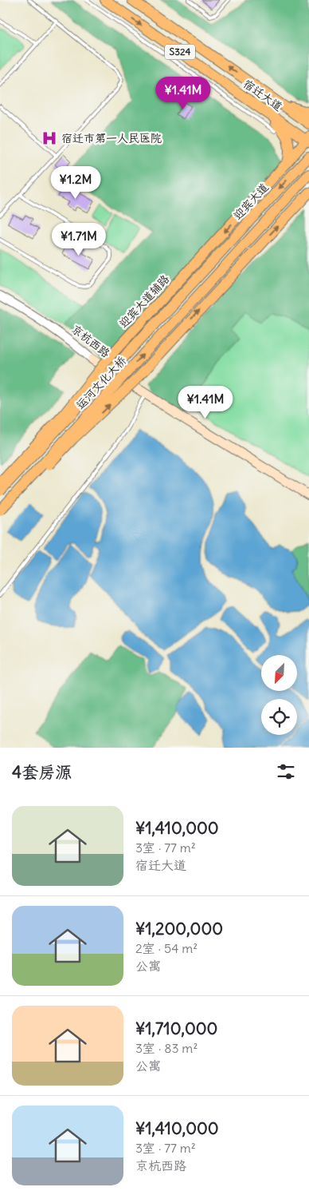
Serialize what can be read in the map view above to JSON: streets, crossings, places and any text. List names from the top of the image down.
{
  "streets": {
    "main road": [
      "S324",
      "宿迁大道",
      "迎宾大道",
      "迎宾大道辅路",
      "京杭西路",
      "运河文化大桥"
    ]
  },
  "crossings": [
    ["宿迁大道", "迎宾大道辅路"],
    ["迎宾大道", "运河文化大桥"]
  ],
  "places": {
    "hospital": ["宿迁市第一人民医院"]
  },
  "north": "bottom left",
  "page": {
    "price": [
      "¥1.41M",
      "¥1.2M",
      "¥1.71M",
      "¥1.41M"
    ],
    "heading": "4套房源",
    "list": [
      {
        "name": "¥1,410,000",
        "note": "3室 · 77 m² · 宿迁大道"
      },
      {
        "name": "¥1,200,000",
        "note": "2室 · 54 m² · 公寓"
      },
      {
        "name": "¥1,710,000",
        "note": "3室 · 83 m² · 公寓"
      },
      {
        "name": "¥1,410,000",
        "note": "3室 · 77 m² · 京杭西路"
      }
    ]
  }
}
